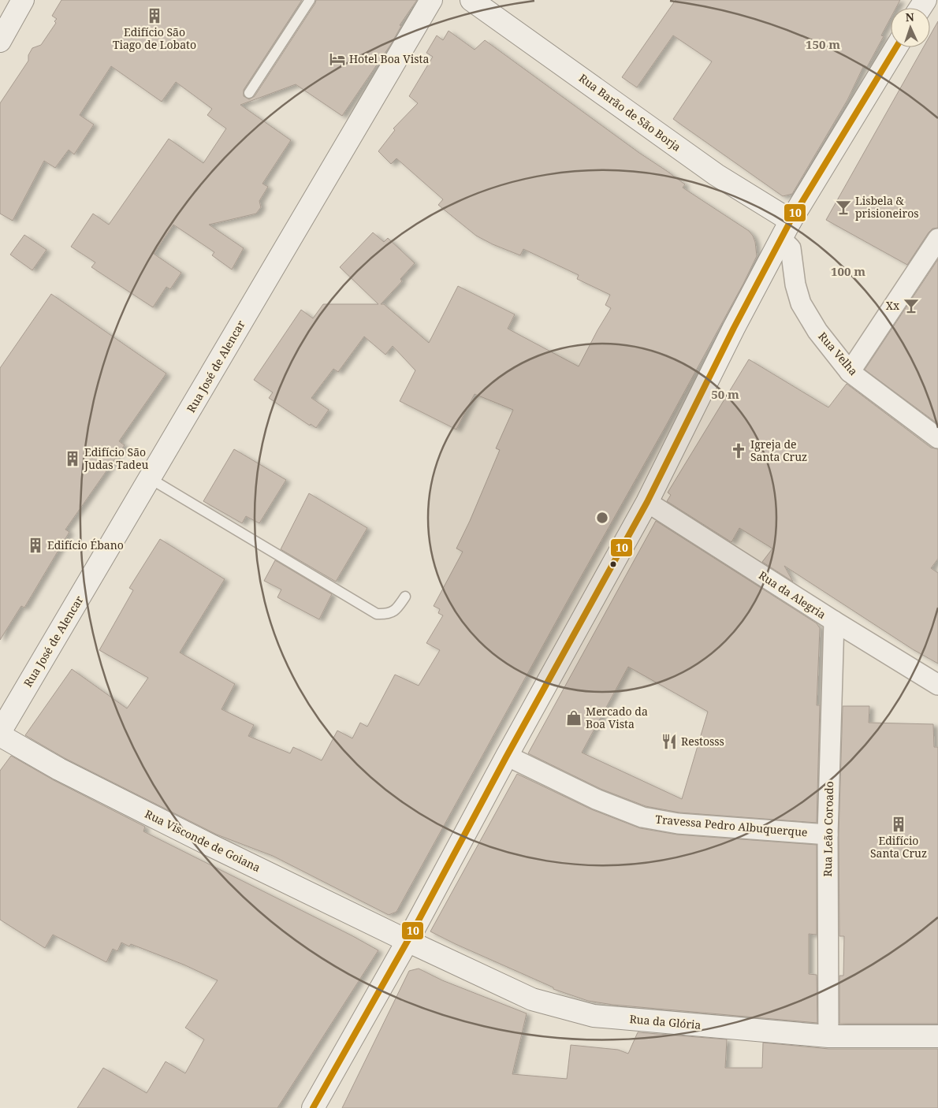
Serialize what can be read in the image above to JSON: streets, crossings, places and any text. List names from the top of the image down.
{
  "streets": {
    "street": [
      "Rua Barão de São Borja",
      "Rua Velha",
      "Rua José de Alencar",
      "Rua da Alegria",
      "Travessa Pedro Albuquerque",
      "Rua Leão Coroado",
      "Rua Visconde de Goiana",
      "Rua da Glória"
    ]
  },
  "crossings": [
    ["Rua Barão de São Borja", "Rua Velha"],
    ["Rua da Alegria", "Rua Leão Coroado"],
    ["Travessa Pedro Albuquerque", "Rua Leão Coroado"],
    ["Rua Leão Coroado", "Rua da Glória"],
    ["Rua Visconde de Goiana", "Rua da Glória"]
  ],
  "places": {
    "building": [
      "Edifício São Tiago de Lobato",
      "Edifício São Judas Tadeu",
      "Edifício Ébano",
      "Edifício Santa Cruz"
    ],
    "hotel": ["Hotel Boa Vista"],
    "bar": ["Lisbela & prisioneiros", "Xx"],
    "church": ["Igreja de Santa Cruz"],
    "shop": ["Mercado da Boa Vista"],
    "restaurant": ["Restosss"]
  },
  "lines": ["transit line 10"],
  "north": "top",
  "rings": ["150 m", "100 m", "50 m"]
}
